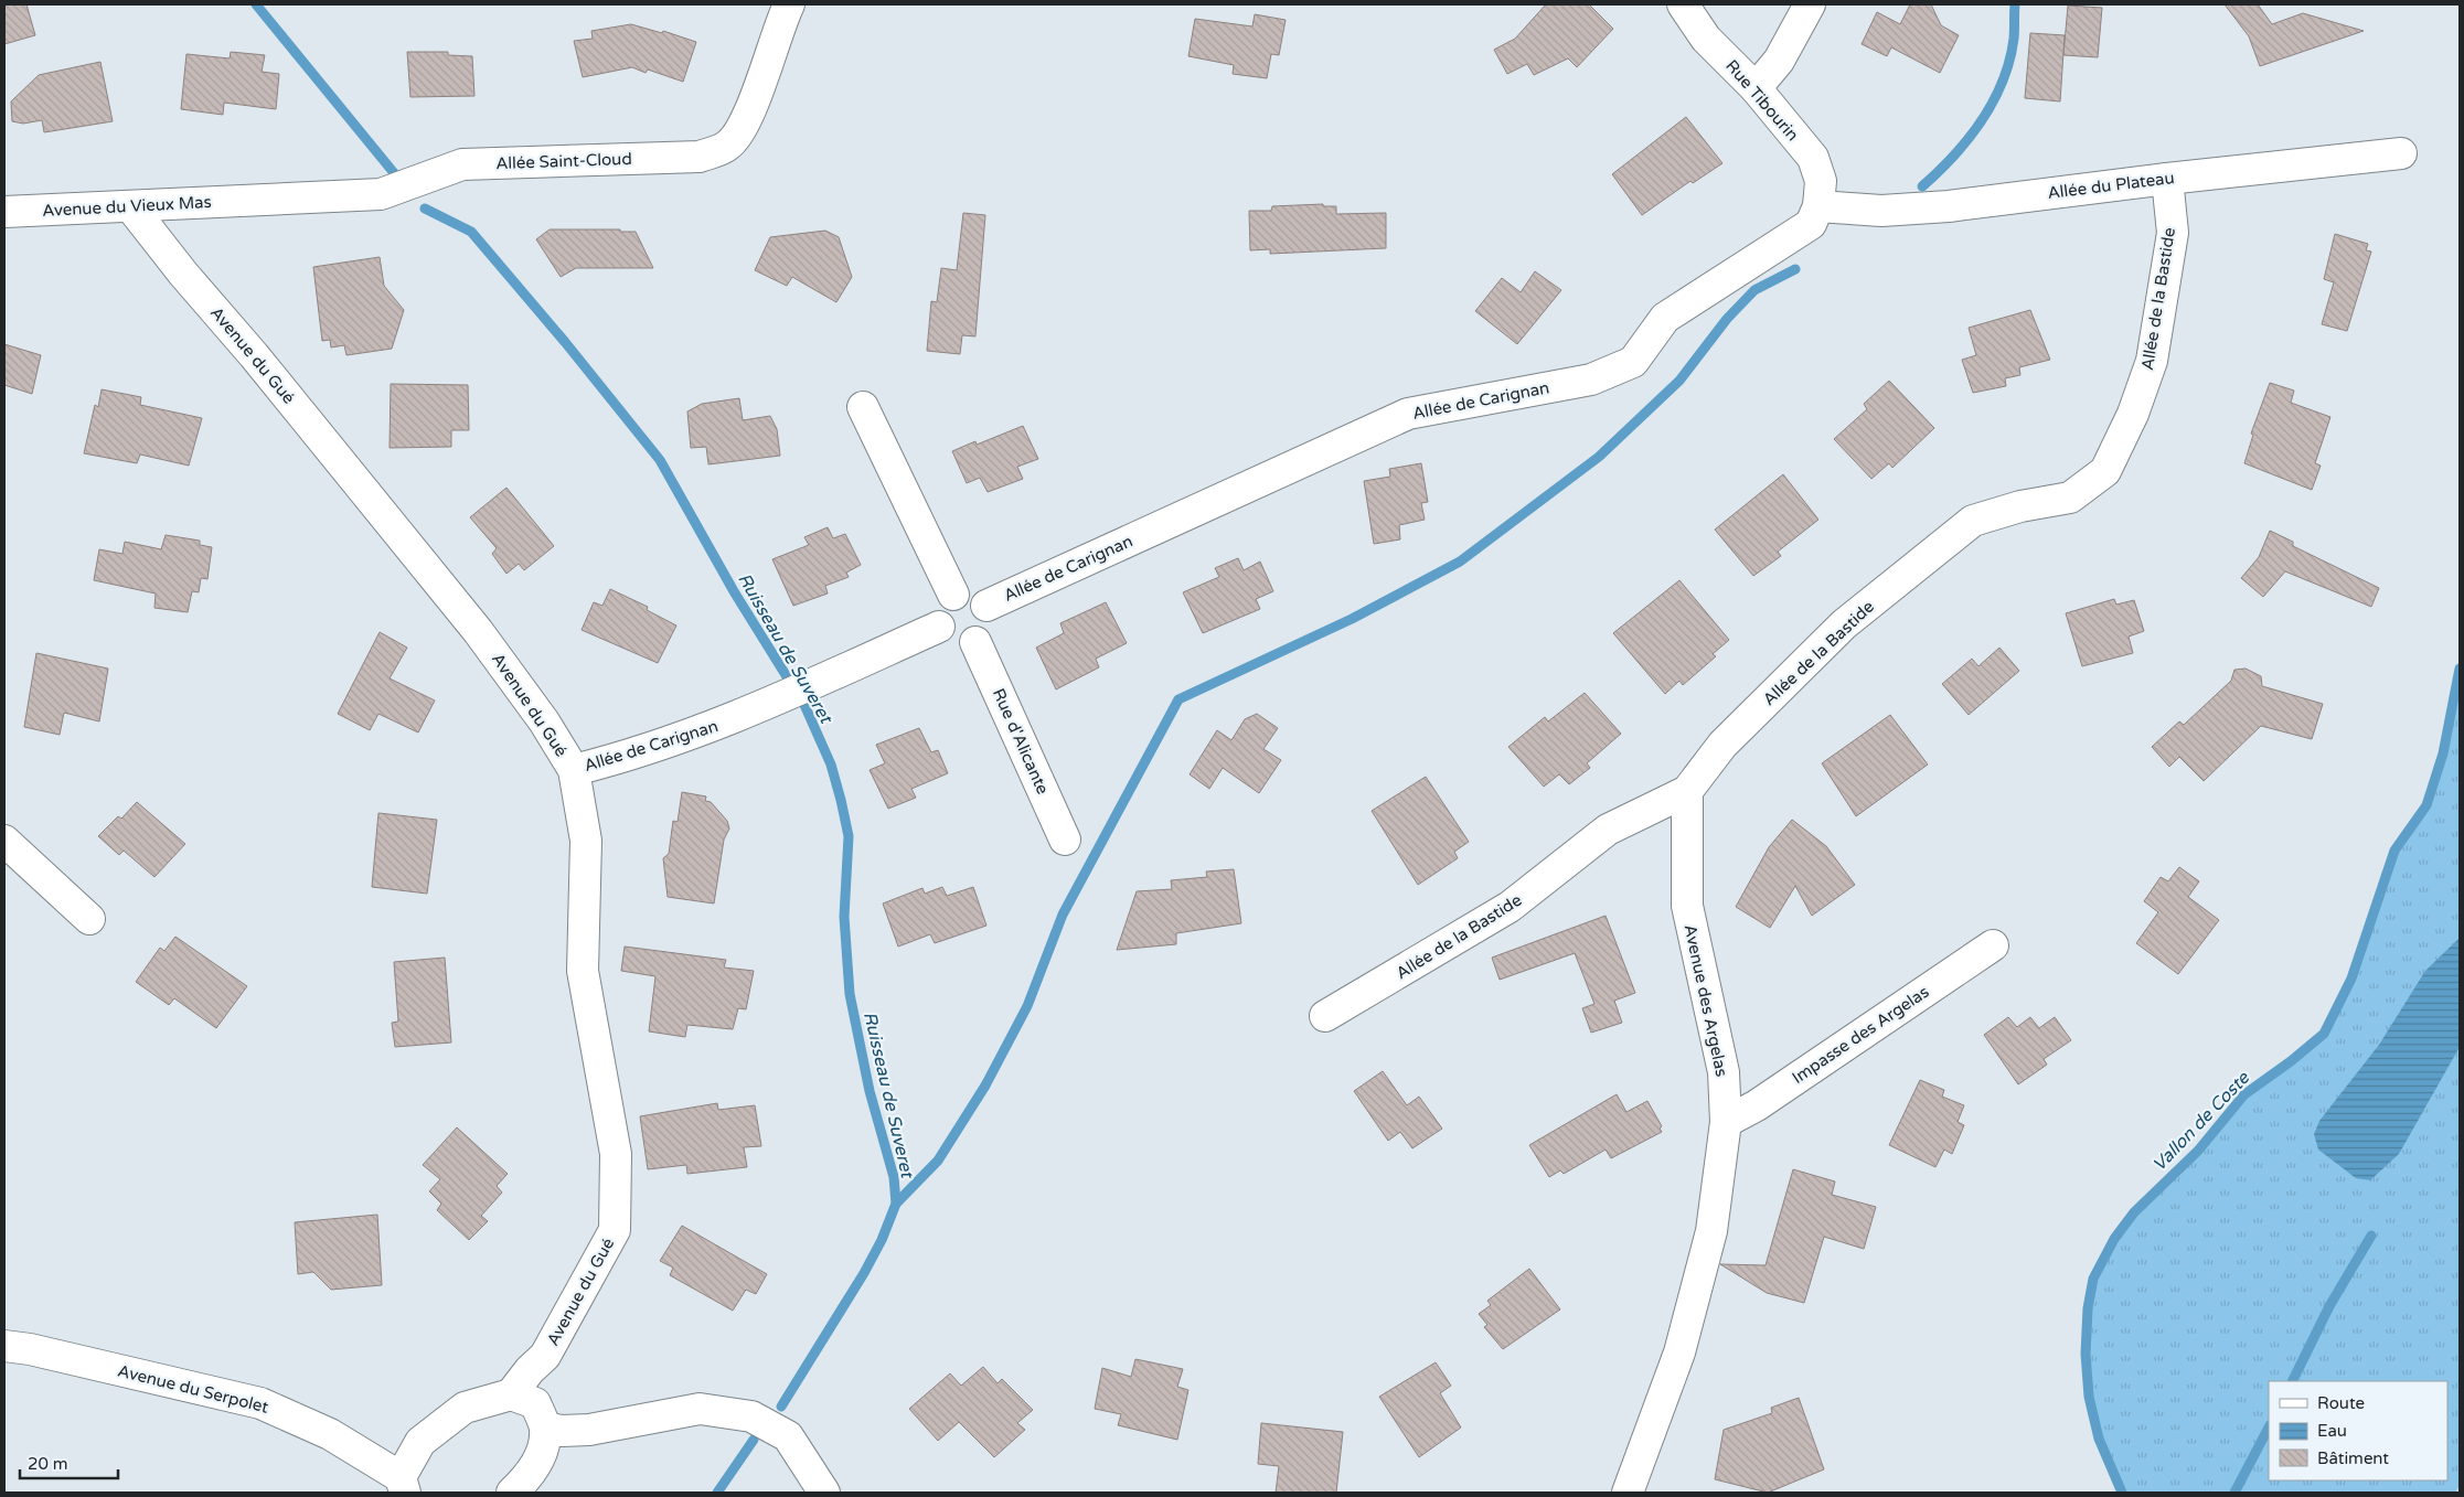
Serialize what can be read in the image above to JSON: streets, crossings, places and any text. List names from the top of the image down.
{
  "streets": {
    "street": [
      "Rue Tibourin",
      "Allée Saint-Cloud",
      "Allée du Plateau",
      "Avenue du Vieux Mas",
      "Allée de la Bastide",
      "Avenue du Gué",
      "Allée de Carignan",
      "Rue d'Alicante",
      "Avenue des Argelas",
      "Impasse des Argelas",
      "Avenue du Serpolet"
    ]
  },
  "crossings": [
    ["Rue Tibourin", "Allée du Plateau"],
    ["Rue Tibourin", "Allée de Carignan"],
    ["Allée Saint-Cloud", "Avenue du Vieux Mas"],
    ["Allée du Plateau", "Allée de la Bastide"],
    ["Allée du Plateau", "Allée de Carignan"],
    ["Avenue du Vieux Mas", "Avenue du Gué"],
    ["Allée de la Bastide", "Avenue des Argelas"],
    ["Avenue du Gué", "Allée de Carignan"],
    ["Allée de Carignan", "Rue d'Alicante"],
    ["Avenue des Argelas", "Impasse des Argelas"]
  ],
  "water": ["Ruisseau de Suveret", "Vallon de Coste"],
  "legend": ["Route", "Eau", "Bâtiment"],
  "scale_bar": "20 m"
}
